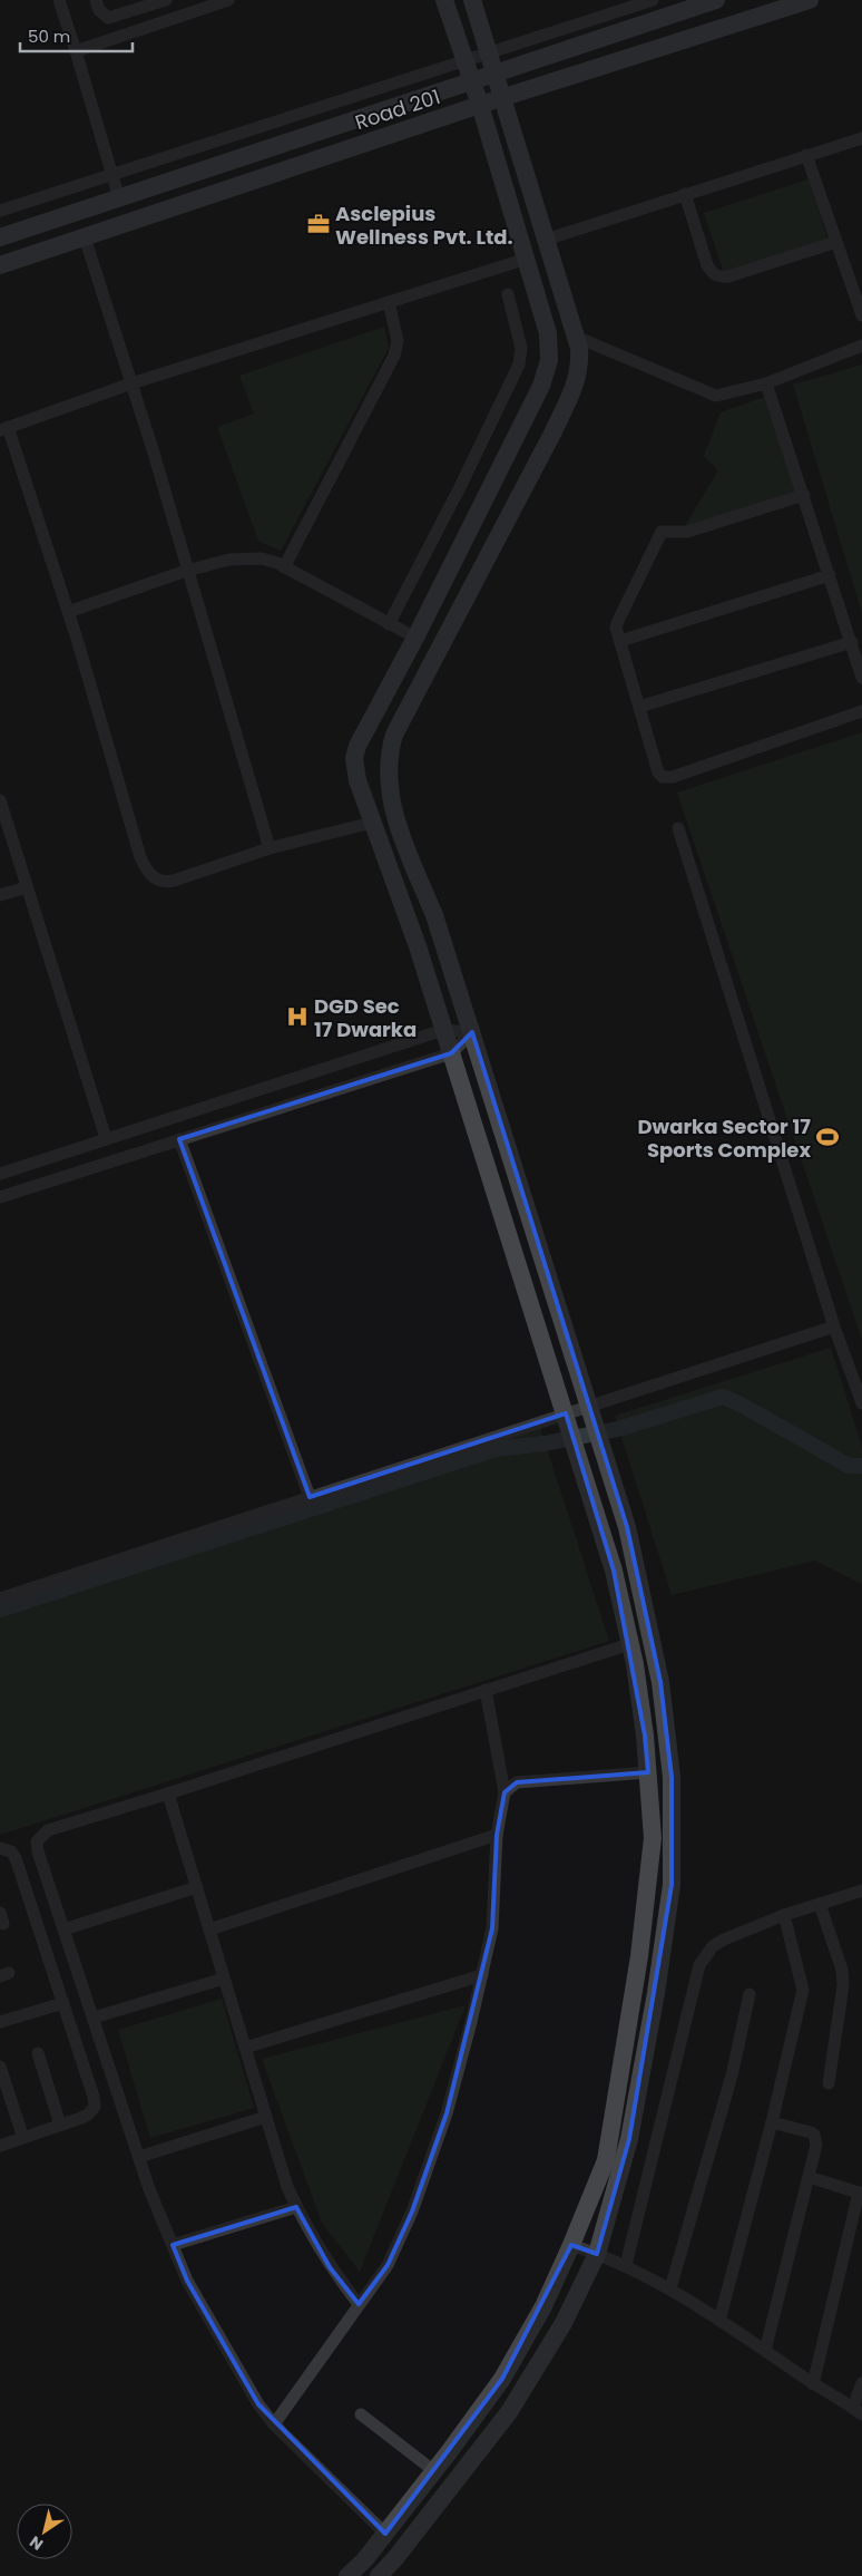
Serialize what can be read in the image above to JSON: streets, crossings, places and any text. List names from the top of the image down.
{
  "streets": {
    "street": ["Road 201"]
  },
  "places": {
    "office": ["Asclepius Wellness Pvt. Ltd."],
    "hospital": ["DGD Sec 17 Dwarka"],
    "sports": ["Dwarka Sector 17 Sports Complex"]
  },
  "scale_bar": "50 m",
  "north": "bottom left"
}
